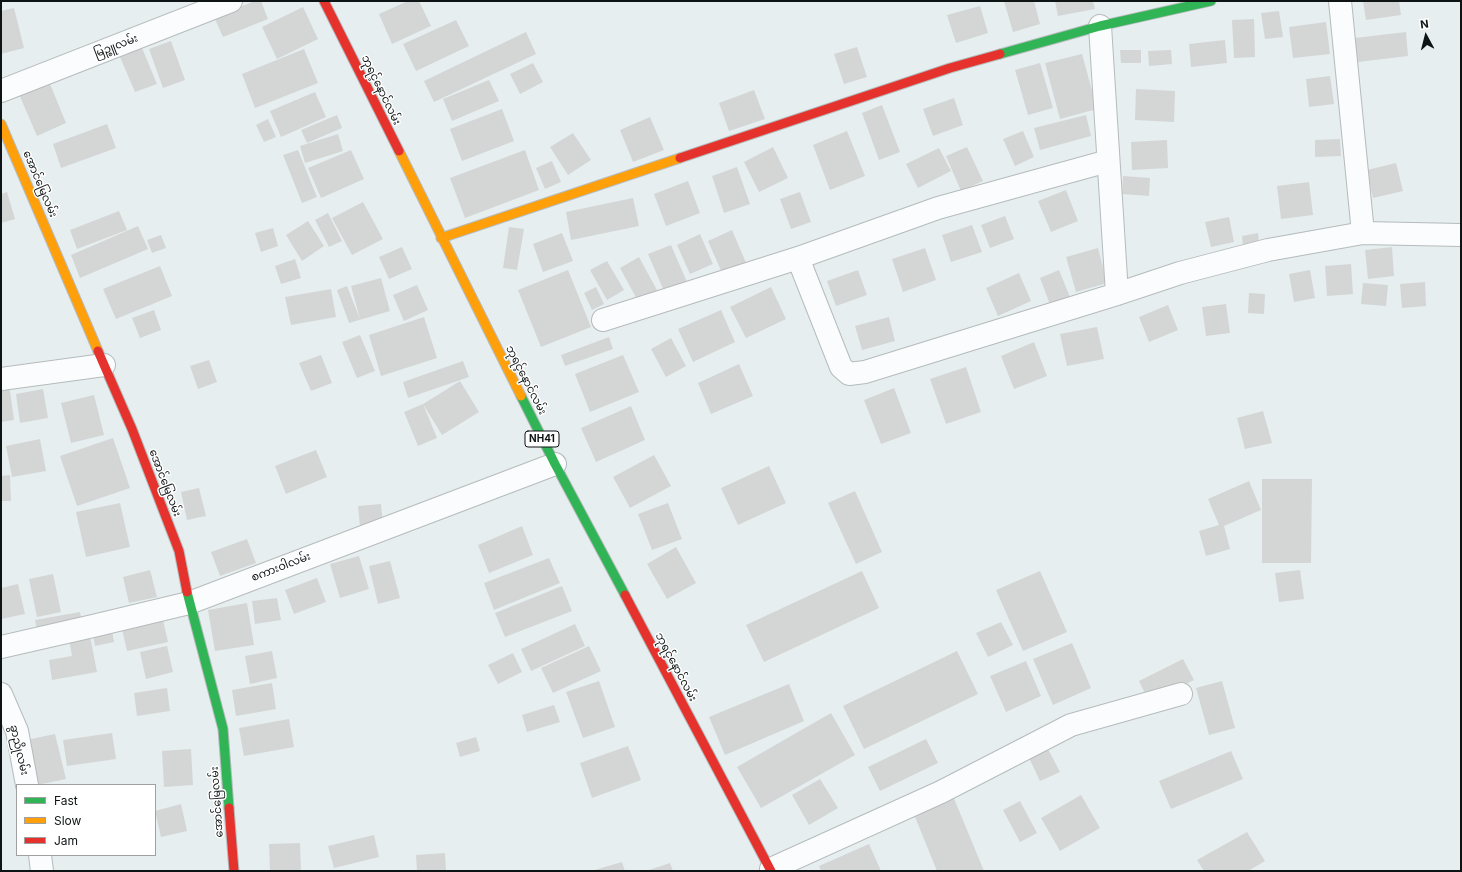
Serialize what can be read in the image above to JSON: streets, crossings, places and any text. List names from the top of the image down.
{
  "streets": {
    "main road": ["ဘုရင့်နောင်လမ်း", "အောင်မြေလမ်း", "NH41"],
    "street": ["မြဉ္ဇူလမ်း", "စကားဝါလမ်း", "ခွာညိုလမ်း"]
  },
  "crossings": [
    ["ဘုရင့်နောင်လမ်း", "စကားဝါလမ်း"],
    ["အောင်မြေလမ်း", "စကားဝါလမ်း"]
  ],
  "legend": ["Fast", "Slow", "Jam"],
  "north": "top"
}
